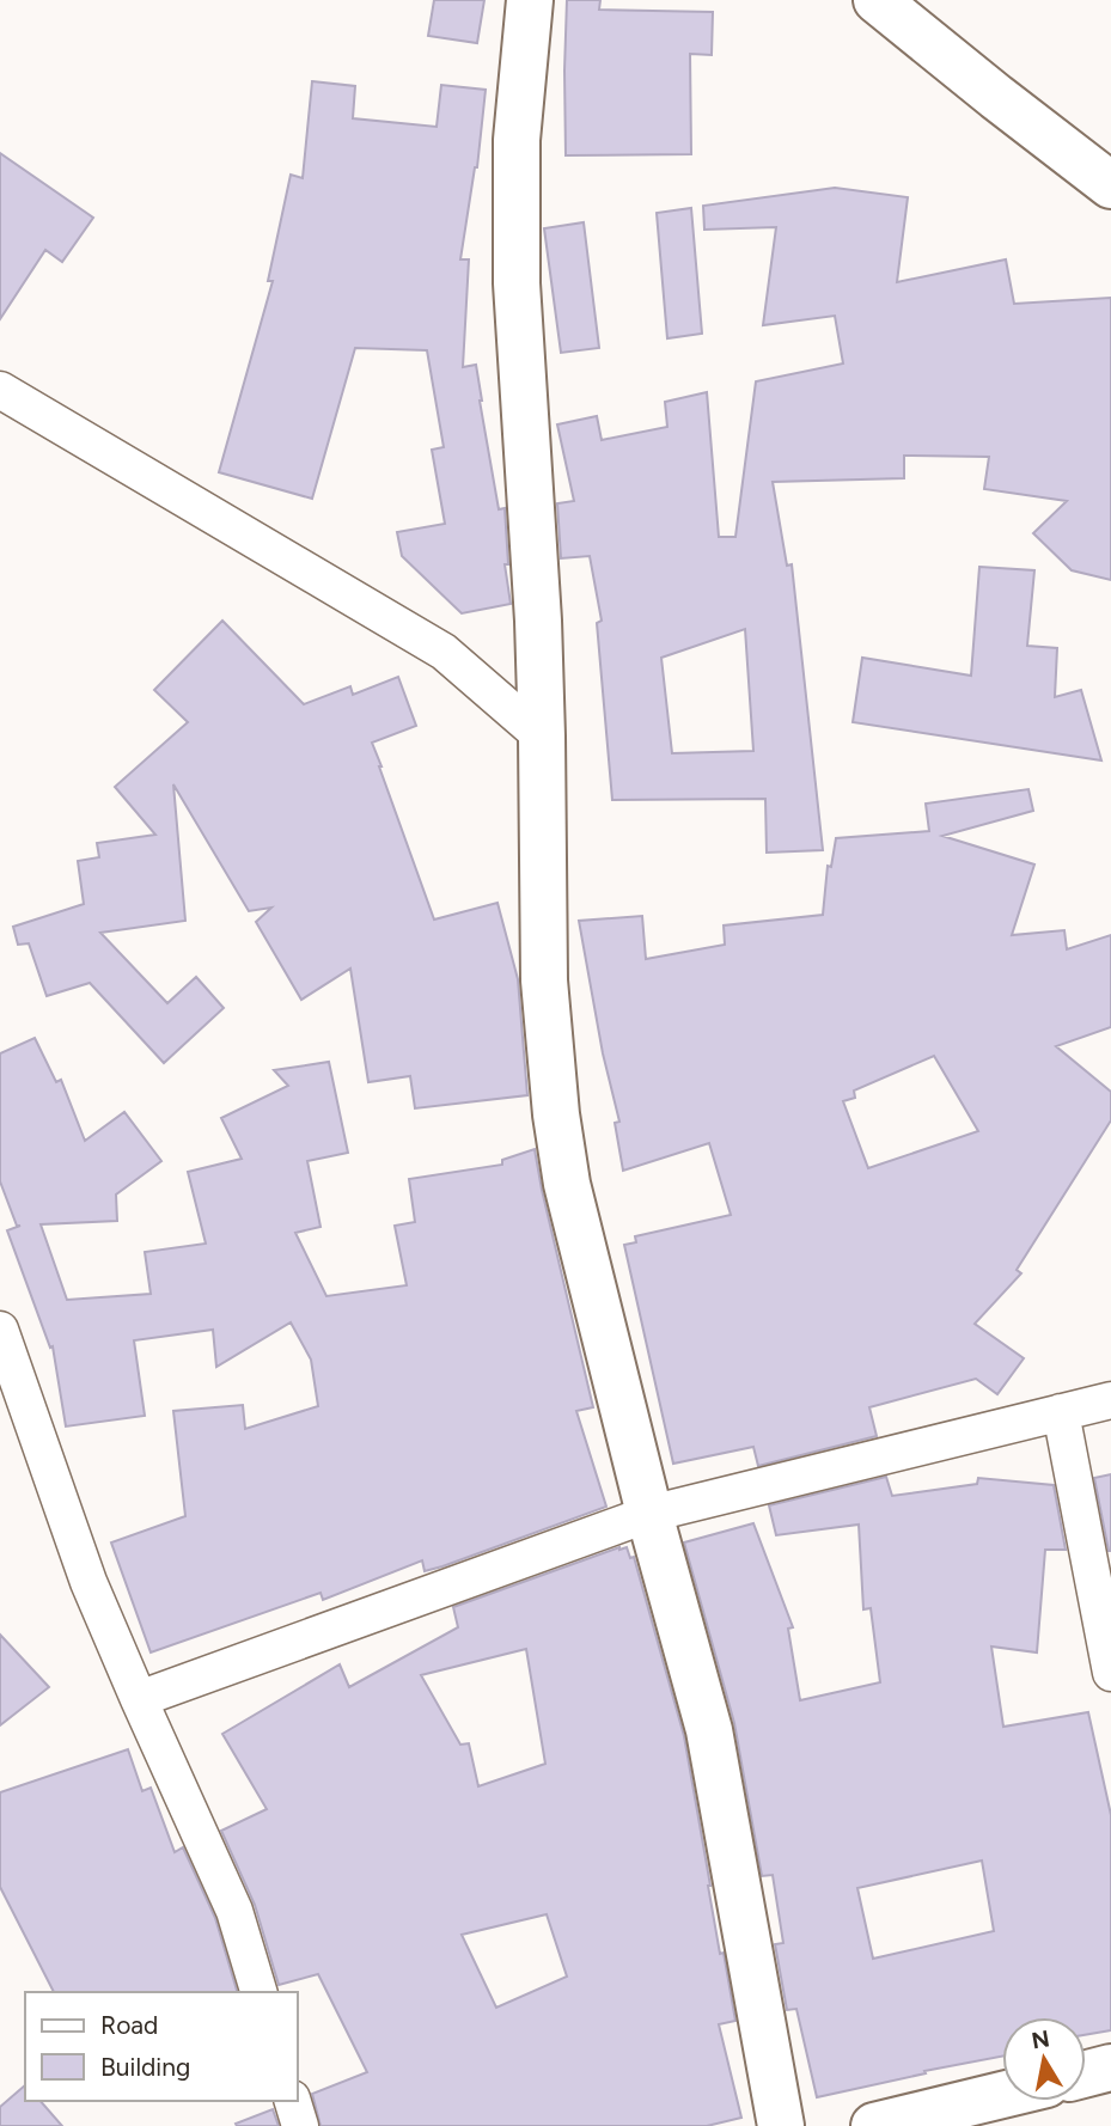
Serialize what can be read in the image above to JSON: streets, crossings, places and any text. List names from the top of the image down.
{
  "legend": ["Road", "Building"],
  "north": "top"
}
